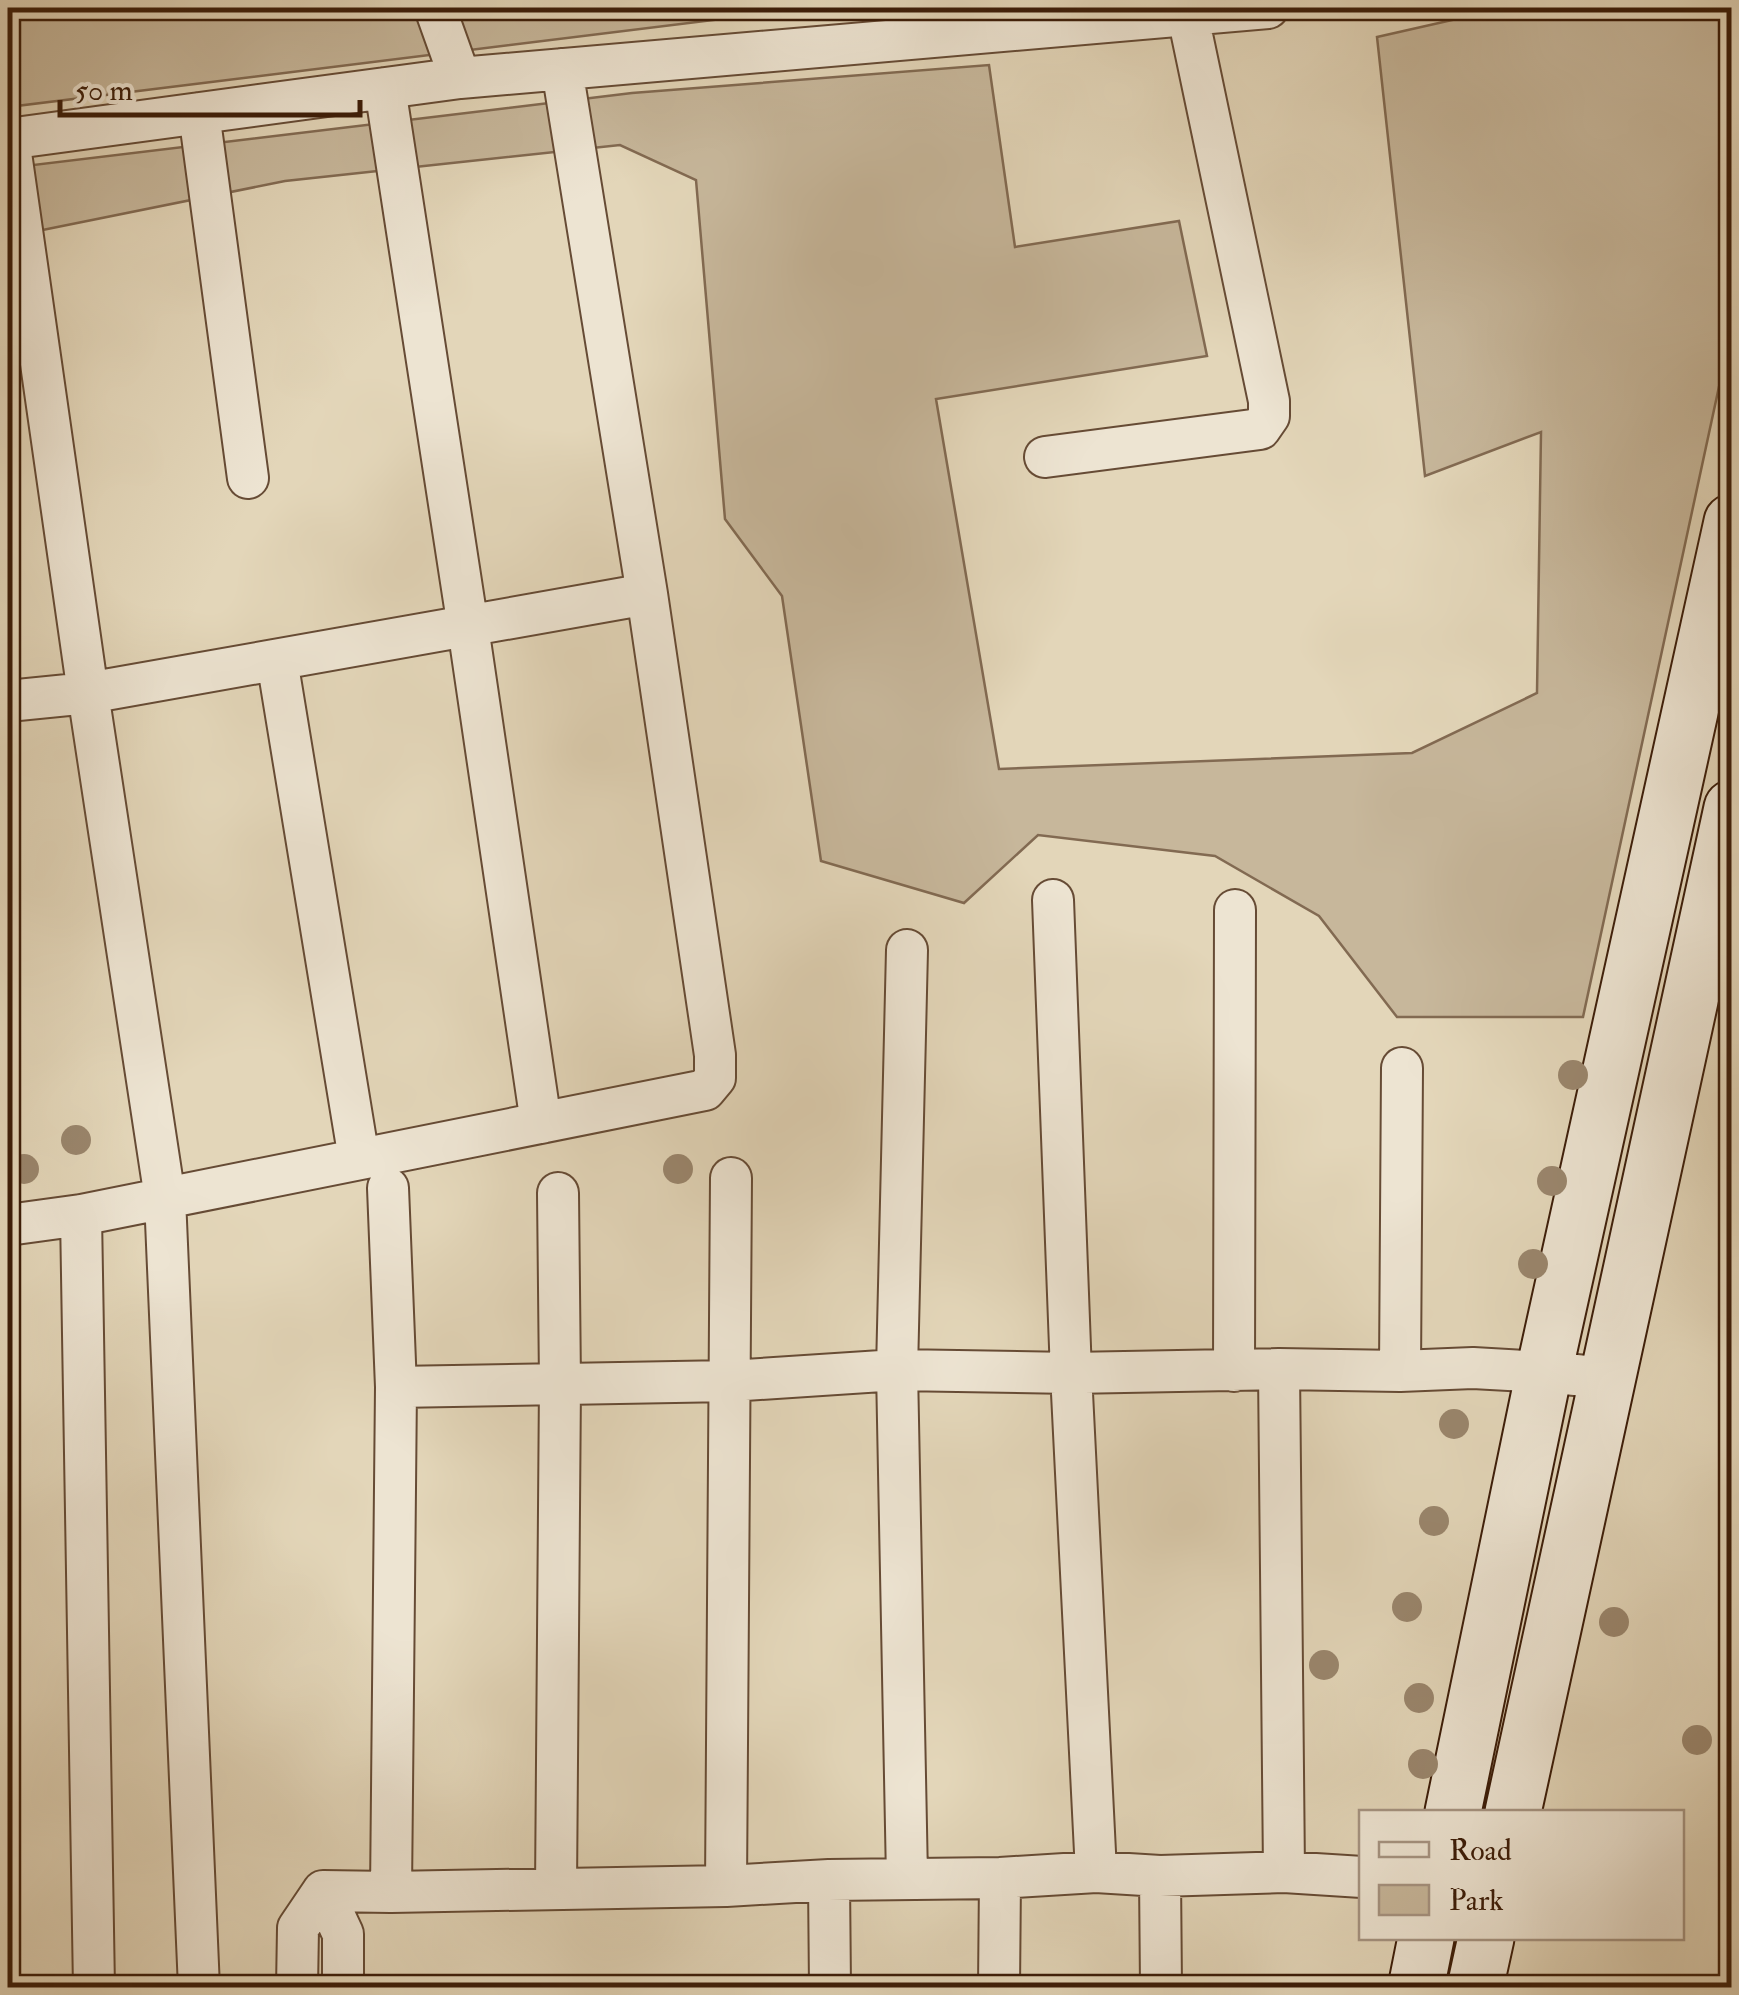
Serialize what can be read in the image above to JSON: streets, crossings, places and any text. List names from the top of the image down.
{
  "legend": ["Road", "Park"],
  "scale_bar": "50 m"
}
